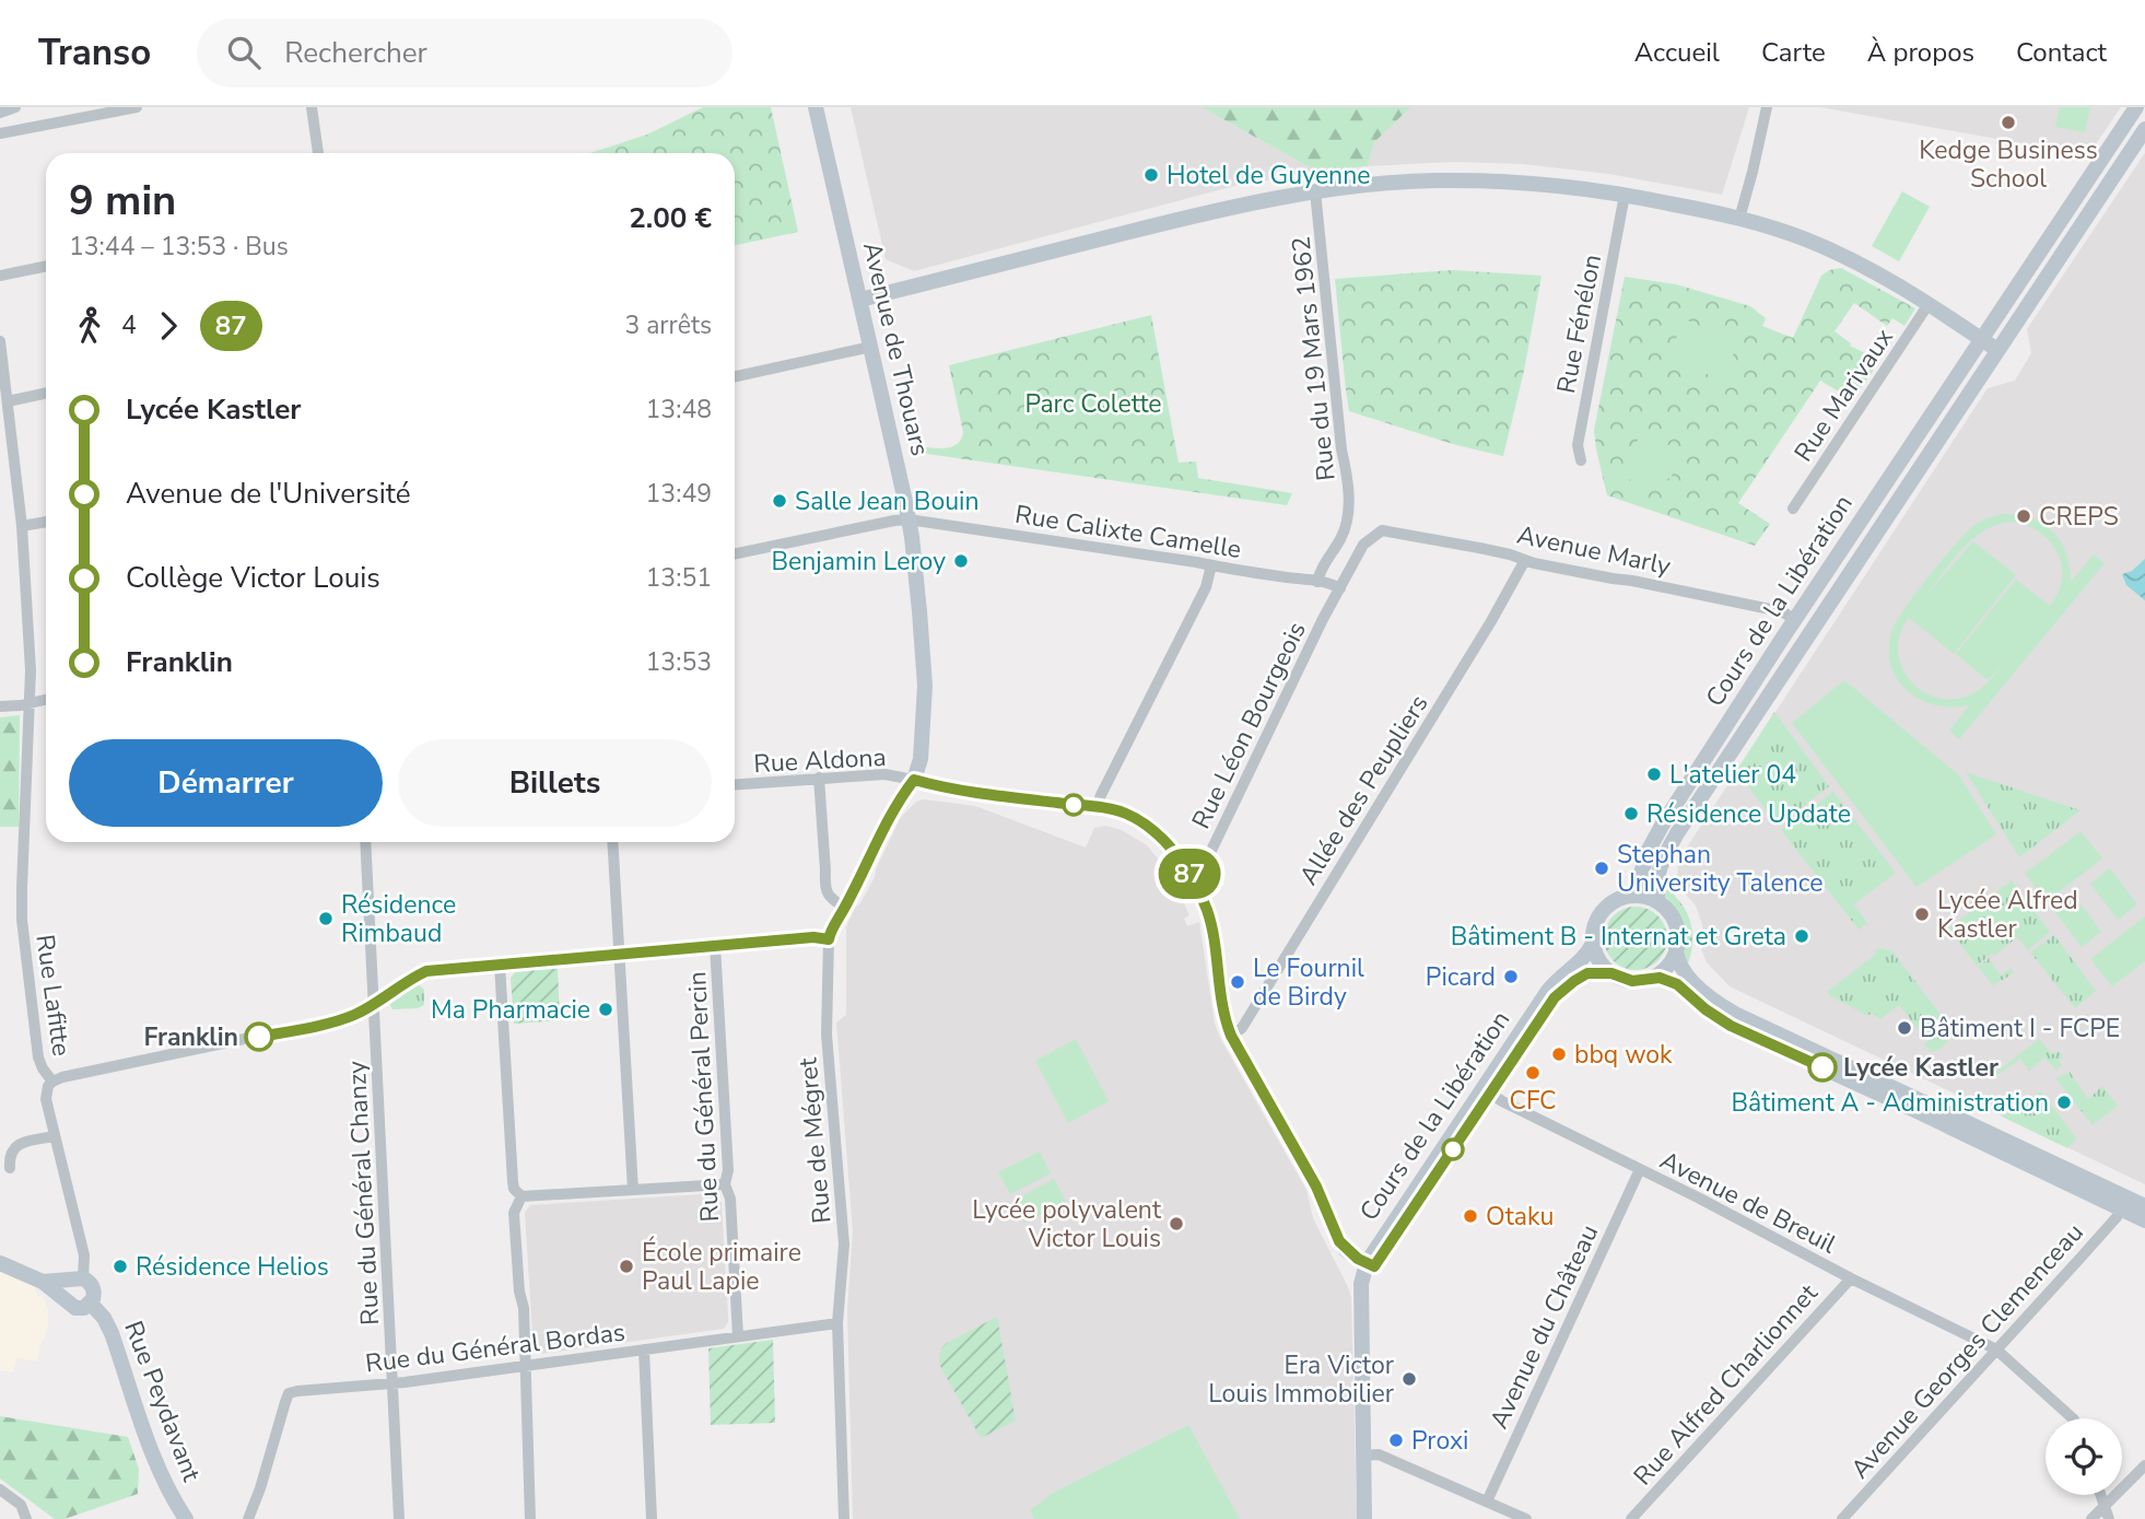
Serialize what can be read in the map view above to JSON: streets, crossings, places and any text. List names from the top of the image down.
{
  "streets": {
    "street": [
      "Rue Fénélon",
      "Avenue de Thouars",
      "Rue du 19 Mars 1962",
      "Rue Marivaux",
      "Rue Calixte Camelle",
      "Avenue Marly",
      "Cours de la Libération",
      "Rue Léon Bourgeois",
      "Rue Aldona",
      "Allée des Peupliers",
      "Rue Lafitte",
      "Rue du Général Percin",
      "Rue de Mégret",
      "Rue du Général Chanzy",
      "Avenue de Breuil",
      "Avenue du Château",
      "Rue du Général Bordas",
      "Avenue Georges Clemenceau",
      "Rue Alfred Charlionnet",
      "Rue Peydavant"
    ]
  },
  "crossings": [
    ["Avenue de Thouars", "Rue Calixte Camelle"],
    ["Avenue de Thouars", "Rue Aldona"],
    ["Avenue de Thouars", "Rue de Mégret"],
    ["Rue du 19 Mars 1962", "Rue Calixte Camelle"],
    ["Rue Calixte Camelle", "Rue Léon Bourgeois"],
    ["Avenue Marly", "Cours de la Libération"],
    ["Avenue Marly", "Rue Léon Bourgeois"],
    ["Avenue Marly", "Allée des Peupliers"],
    ["Cours de la Libération", "Avenue de Breuil"],
    ["Rue Aldona", "Rue de Mégret"],
    ["Rue Lafitte", "Rue Peydavant"],
    ["Rue du Général Percin", "Rue du Général Bordas"],
    ["Rue de Mégret", "Rue du Général Bordas"],
    ["Rue du Général Chanzy", "Rue du Général Bordas"],
    ["Avenue de Breuil", "Avenue du Château"],
    ["Avenue de Breuil", "Avenue Georges Clemenceau"],
    ["Avenue de Breuil", "Rue Alfred Charlionnet"]
  ],
  "parks": ["Parc Colette"],
  "places": [
    "Kedge Business School",
    "Hotel de Guyenne",
    "Salle Jean Bouin",
    "CREPS",
    "Benjamin Leroy",
    "L'atelier 04",
    "Résidence Update",
    "Stephan University Talence",
    "Lycée Alfred Kastler",
    "Résidence Rimbaud",
    "Bâtiment B - Internat et Greta",
    "Picard",
    "Le Fournil de Birdy",
    "Ma Pharmacie",
    "Bâtiment I - FCPE",
    "Franklin",
    "bbq wok",
    "Lycée Kastler",
    "CFC",
    "Bâtiment A - Administration",
    "Otaku",
    "Lycée polyvalent Victor Louis",
    "Résidence Helios",
    "École primaire Paul Lapie",
    "Era Victor Louis Immobilier",
    "Proxi"
  ],
  "lines": ["bus line 87"],
  "page": {
    "header": "Transo",
    "search": "Rechercher",
    "nav": [
      "Accueil",
      "Carte",
      "À propos",
      "Contact"
    ],
    "on_map": "87",
    "heading": ["9 min", "13:44 – 13:53 · Bus", "2.00 €"],
    "legs": ["4", "87", "3 arrêts"],
    "list": [
      {
        "name": "Lycée Kastler",
        "value": "13:48"
      },
      {
        "name": "Avenue de l'Université",
        "value": "13:49"
      },
      {
        "name": "Collège Victor Louis",
        "value": "13:51"
      },
      {
        "name": "Franklin",
        "value": "13:53"
      }
    ],
    "buttons": ["Démarrer", "Billets"]
  }
}
